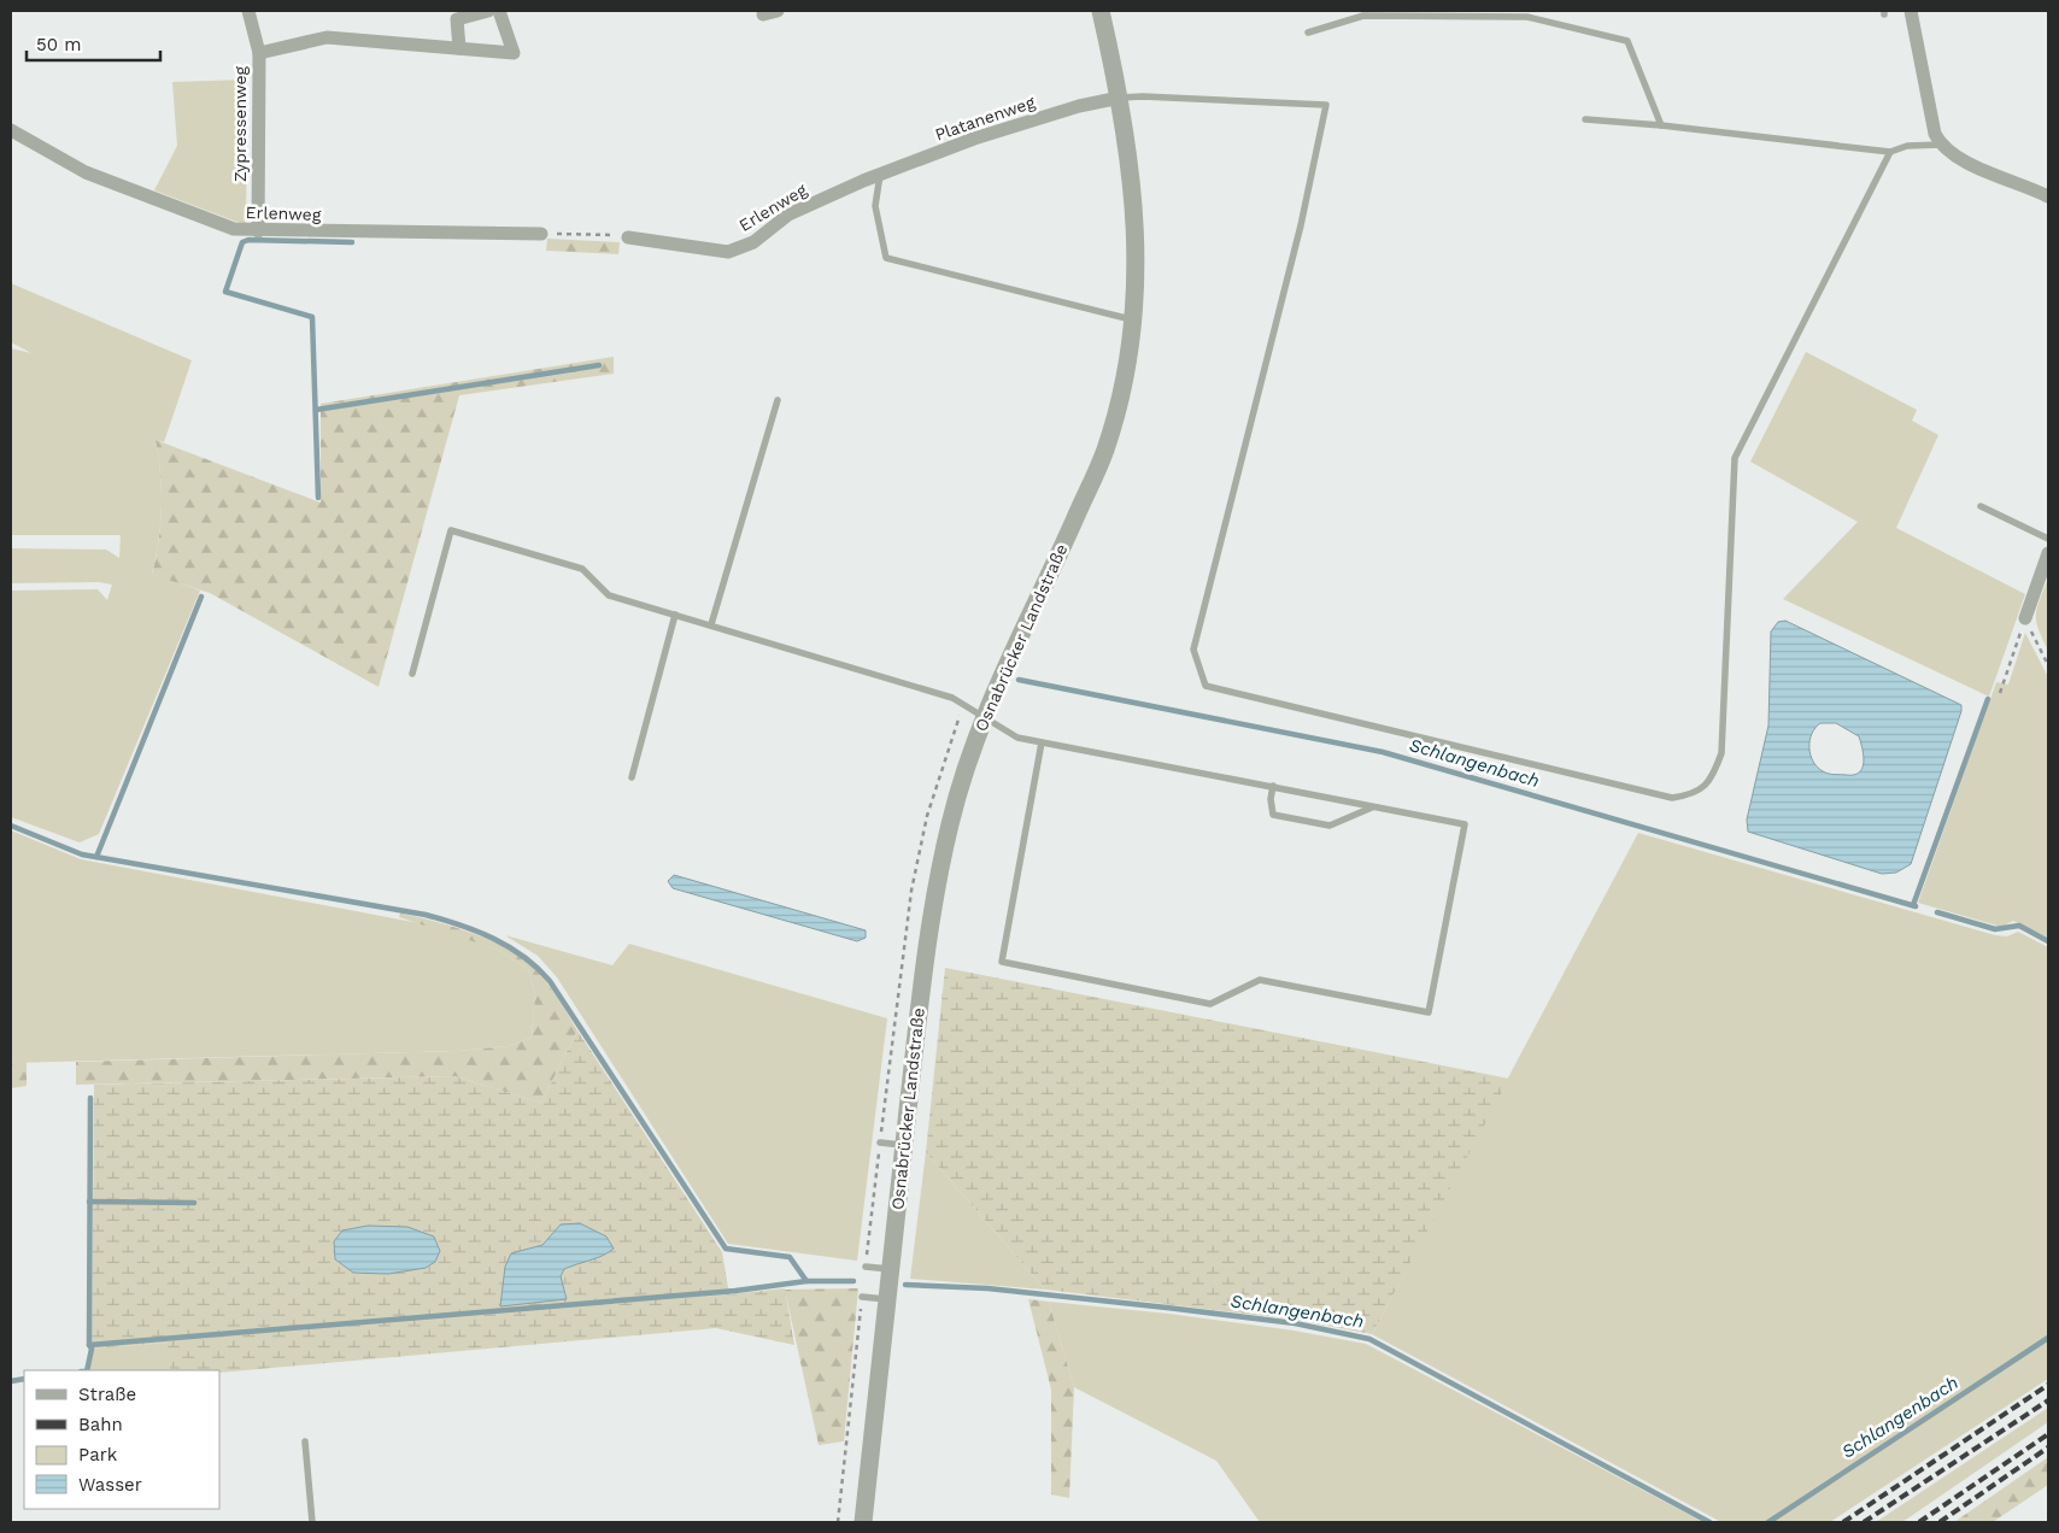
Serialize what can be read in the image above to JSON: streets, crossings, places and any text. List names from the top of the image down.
{
  "streets": {
    "street": [
      "Platanenweg",
      "Zypressenweg",
      "Erlenweg",
      "Osnabrücker Landstraße"
    ]
  },
  "crossings": [
    ["Platanenweg", "Erlenweg"],
    ["Platanenweg", "Osnabrücker Landstraße"],
    ["Zypressenweg", "Erlenweg"]
  ],
  "water": ["Schlangenbach"],
  "legend": [
    "Straße",
    "Bahn",
    "Park",
    "Wasser"
  ],
  "scale_bar": "50 m"
}
